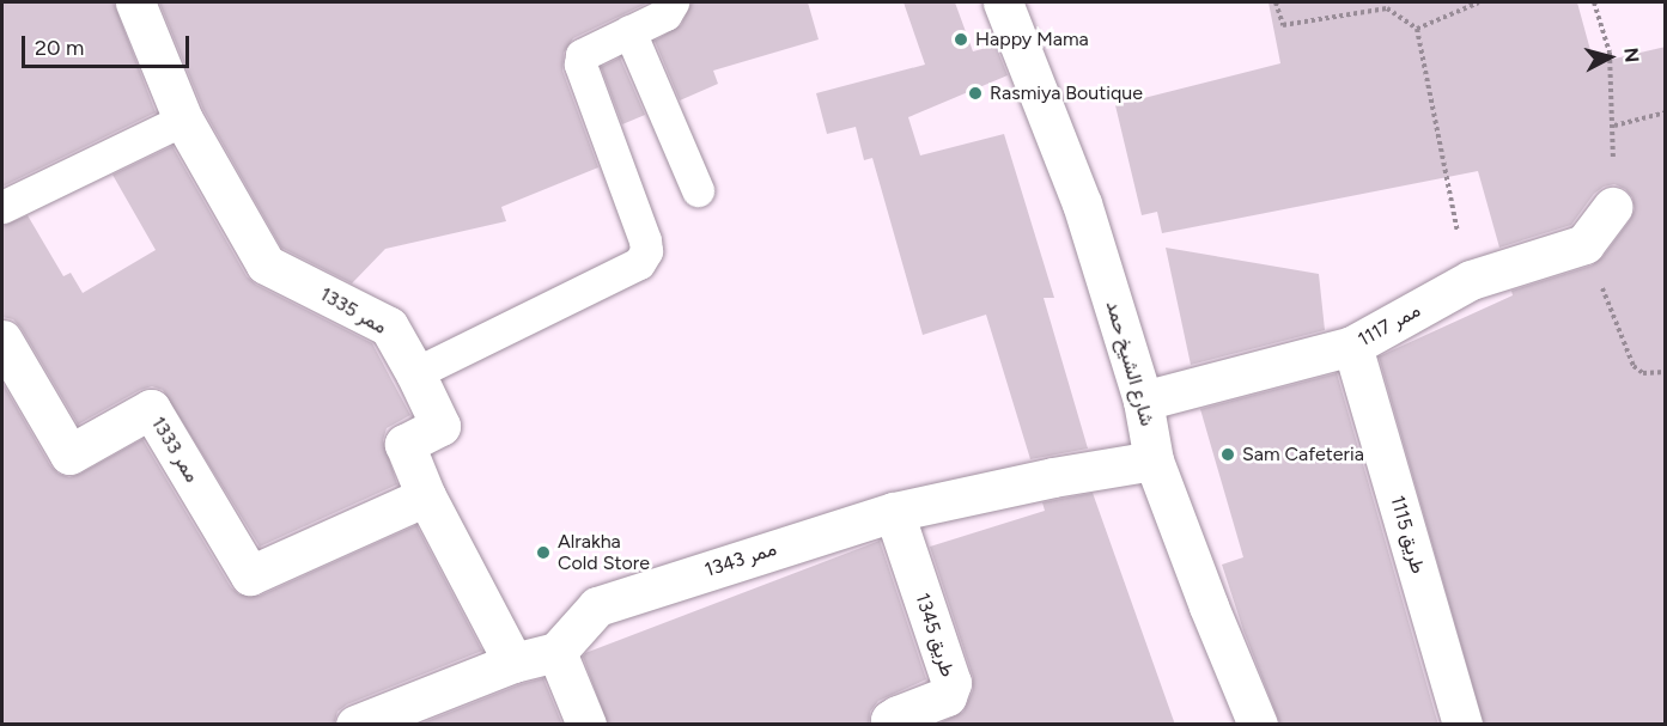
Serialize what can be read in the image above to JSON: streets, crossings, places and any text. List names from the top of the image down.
{
  "streets": {
    "street": [
      "ممر 1335",
      "ممر 1117",
      "شارع الشيخ حمد",
      "ممر 1333",
      "طريق 1115",
      "ممر 1343",
      "طريق 1345"
    ]
  },
  "crossings": [
    ["ممر 1335", "ممر 1333"],
    ["ممر 1117", "شارع الشيخ حمد"],
    ["ممر 1117", "طريق 1115"],
    ["شارع الشيخ حمد", "ممر 1343"],
    ["ممر 1343", "طريق 1345"]
  ],
  "places": [
    "Happy Mama",
    "Rasmiya Boutique",
    "Sam Cafeteria",
    "Alrakha Cold Store"
  ],
  "scale_bar": "20 m",
  "north": "right"
}
